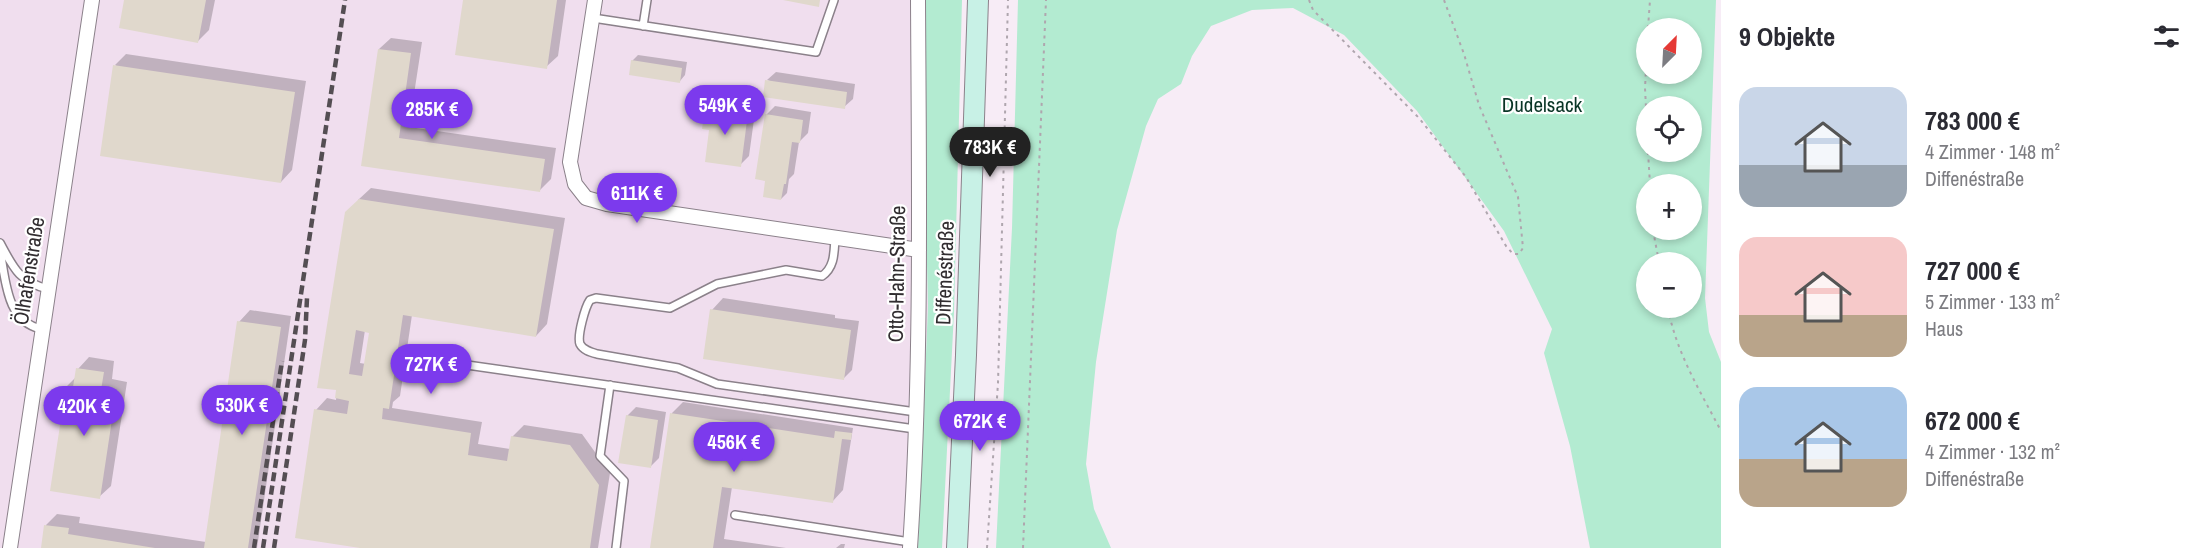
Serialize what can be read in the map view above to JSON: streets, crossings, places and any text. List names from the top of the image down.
{
  "streets": {
    "main road": ["Diffenéstraße"],
    "street": ["Ölhafenstraße", "Otto-Hahn-Straße"]
  },
  "parks": ["Dudelsack"],
  "north": "top right",
  "page": {
    "heading": "9 Objekte",
    "map_buttons": ["+", "−"],
    "list": [
      {
        "name": "783 000 €",
        "note": "4 Zimmer · 148 m² · Diffenéstraße"
      },
      {
        "name": "727 000 €",
        "note": "5 Zimmer · 133 m² · Haus"
      },
      {
        "name": "672 000 €",
        "note": "4 Zimmer · 132 m² · Diffenéstraße"
      }
    ],
    "price": [
      "549K €",
      "285K €",
      "783K €",
      "611K €",
      "727K €",
      "530K €",
      "420K €",
      "672K €",
      "456K €"
    ]
  }
}
